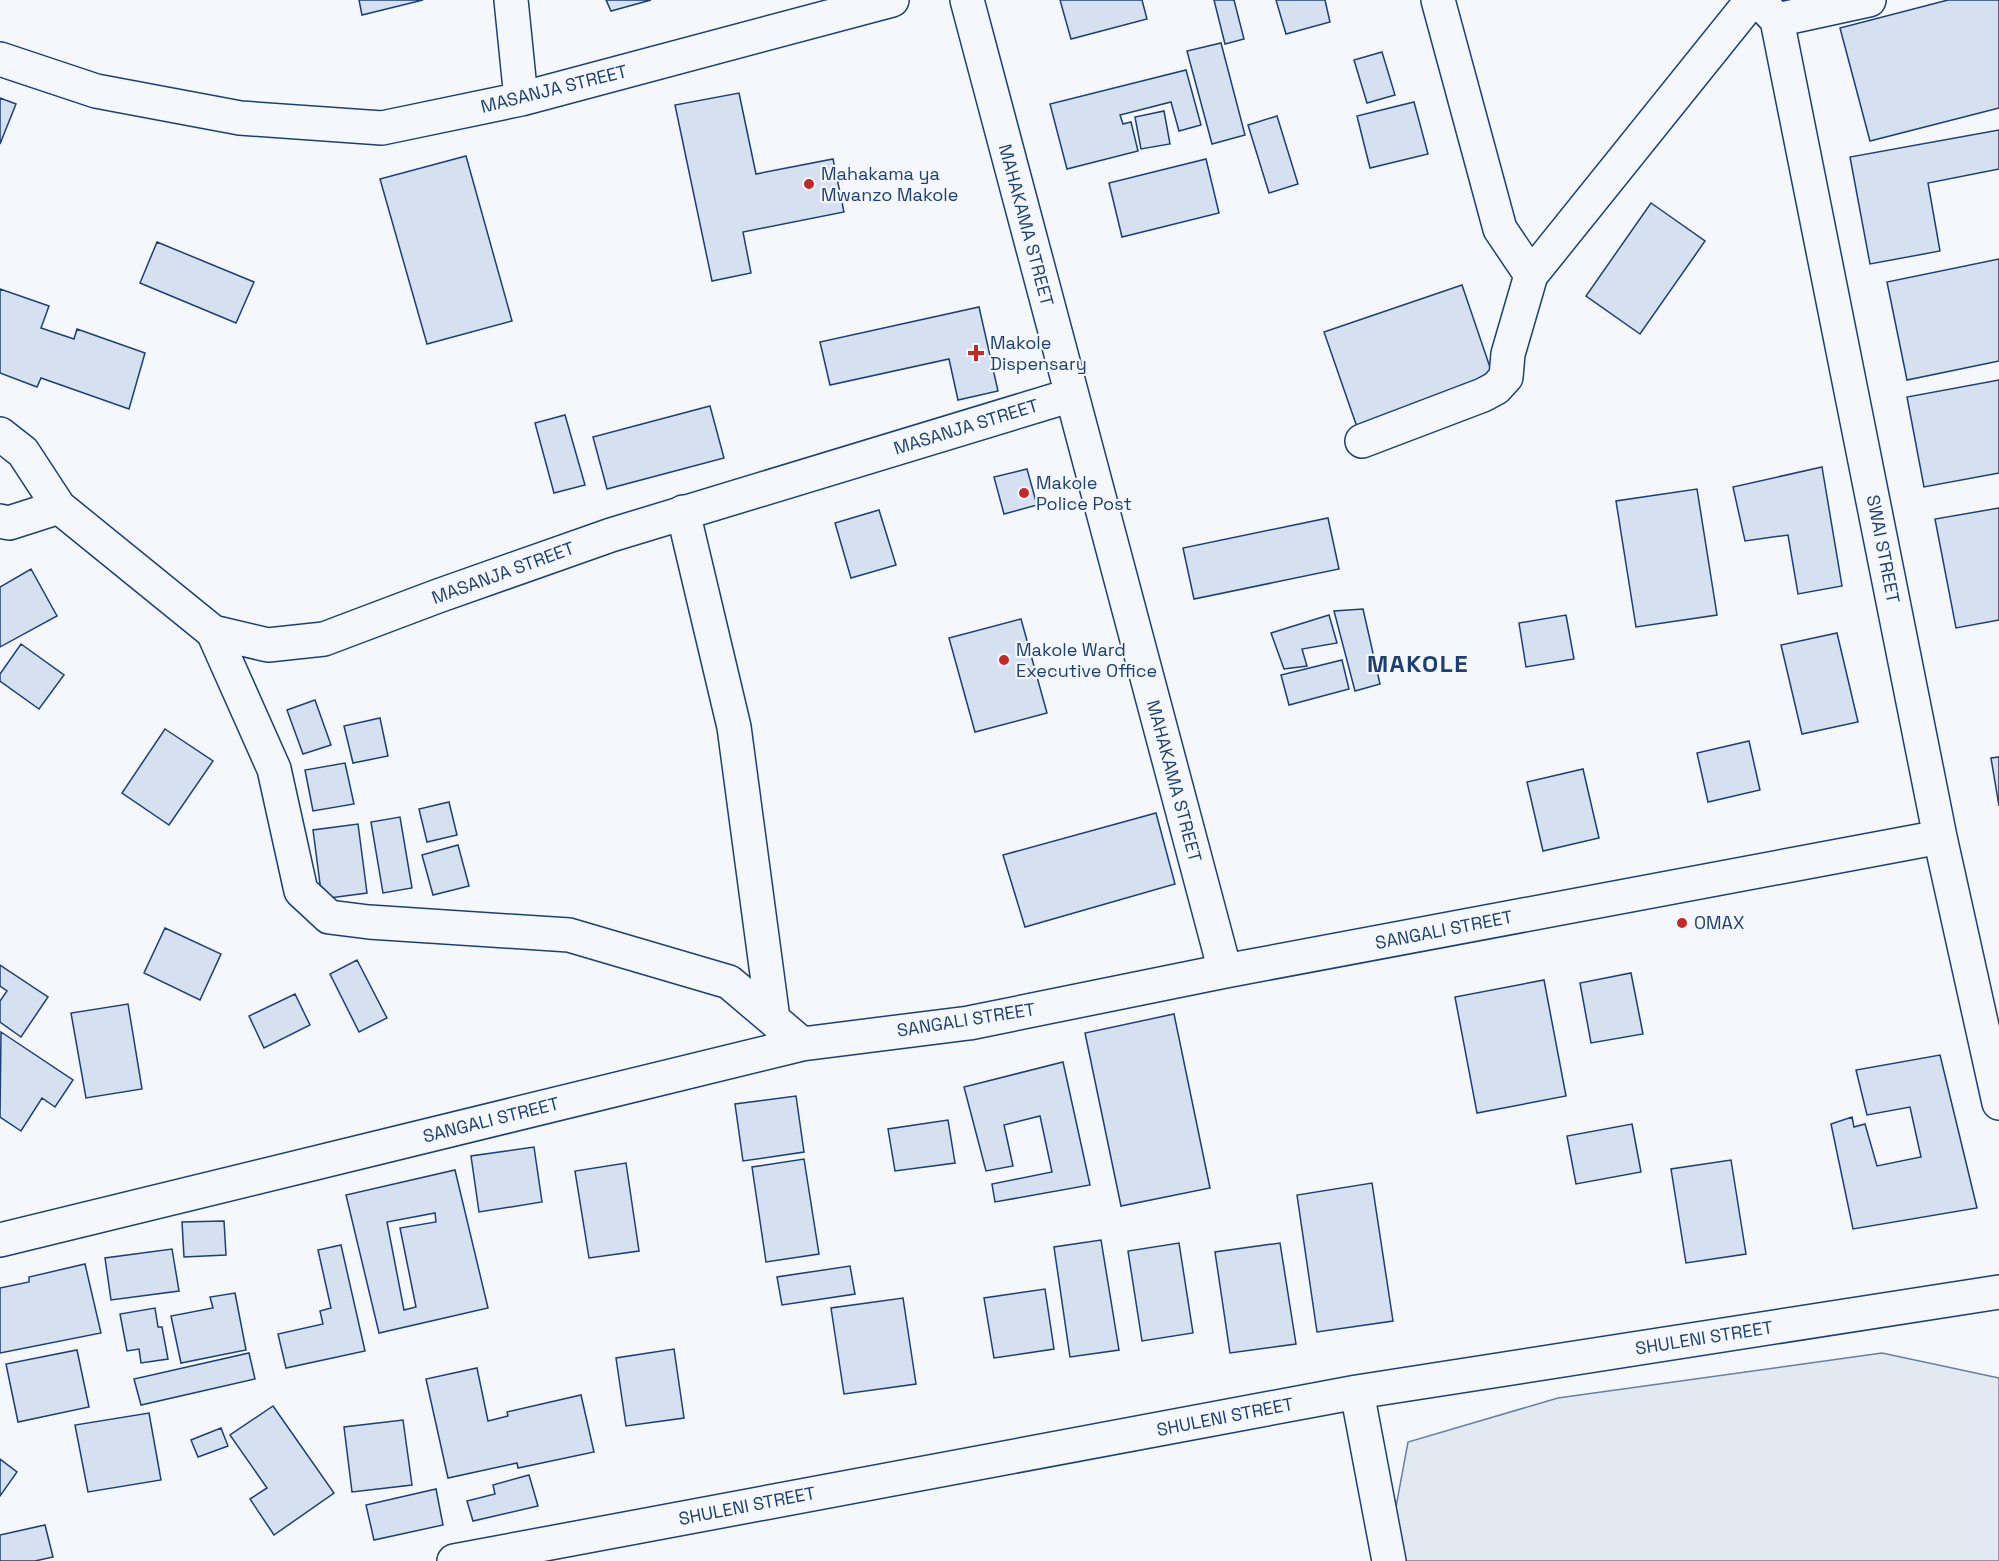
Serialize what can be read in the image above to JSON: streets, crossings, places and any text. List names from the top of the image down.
{
  "streets": {
    "street": [
      "MASANJA STREET",
      "MAHAKAMA STREET",
      "SWAI STREET",
      "SANGALI STREET",
      "SHULENI STREET"
    ]
  },
  "crossings": [
    ["MASANJA STREET", "MAHAKAMA STREET"],
    ["MAHAKAMA STREET", "SANGALI STREET"],
    ["SWAI STREET", "SANGALI STREET"]
  ],
  "districts": ["MAKOLE"],
  "places": {
    "other": [
      "Mahakama ya Mwanzo Makole",
      "Makole Police Post",
      "Makole Ward Executive Office",
      "OMAX"
    ],
    "health": ["Makole Dispensary"]
  }
}
